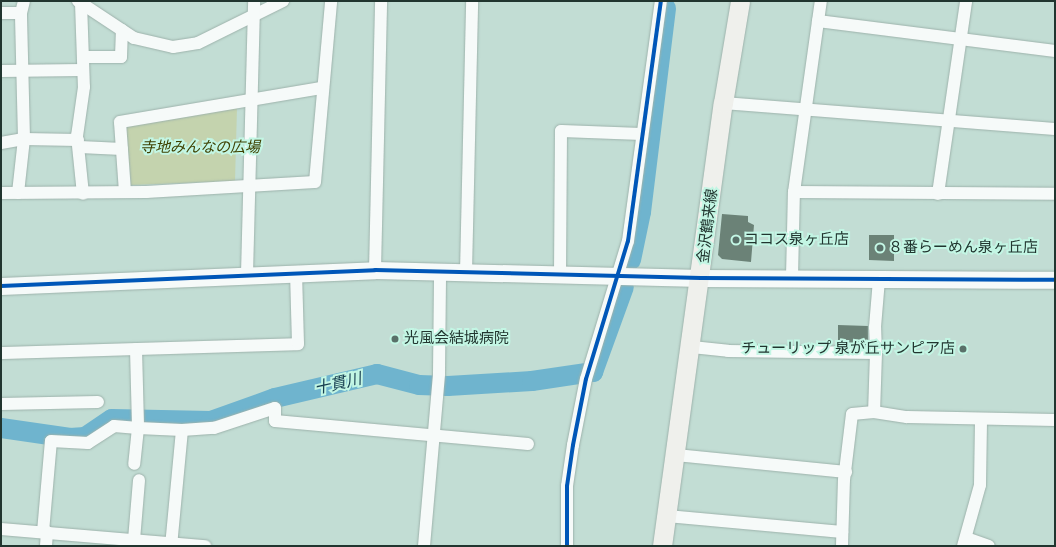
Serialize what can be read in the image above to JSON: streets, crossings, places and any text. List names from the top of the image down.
{
  "streets": {
    "main road": ["金沢鶴来線"]
  },
  "water": ["十貫川"],
  "parks": ["寺地みんなの広場"],
  "places": [
    "ココス泉ヶ丘店",
    "８番らーめん泉ヶ丘店",
    "光風会結城病院",
    "チューリップ 泉が丘サンピア店"
  ]
}
